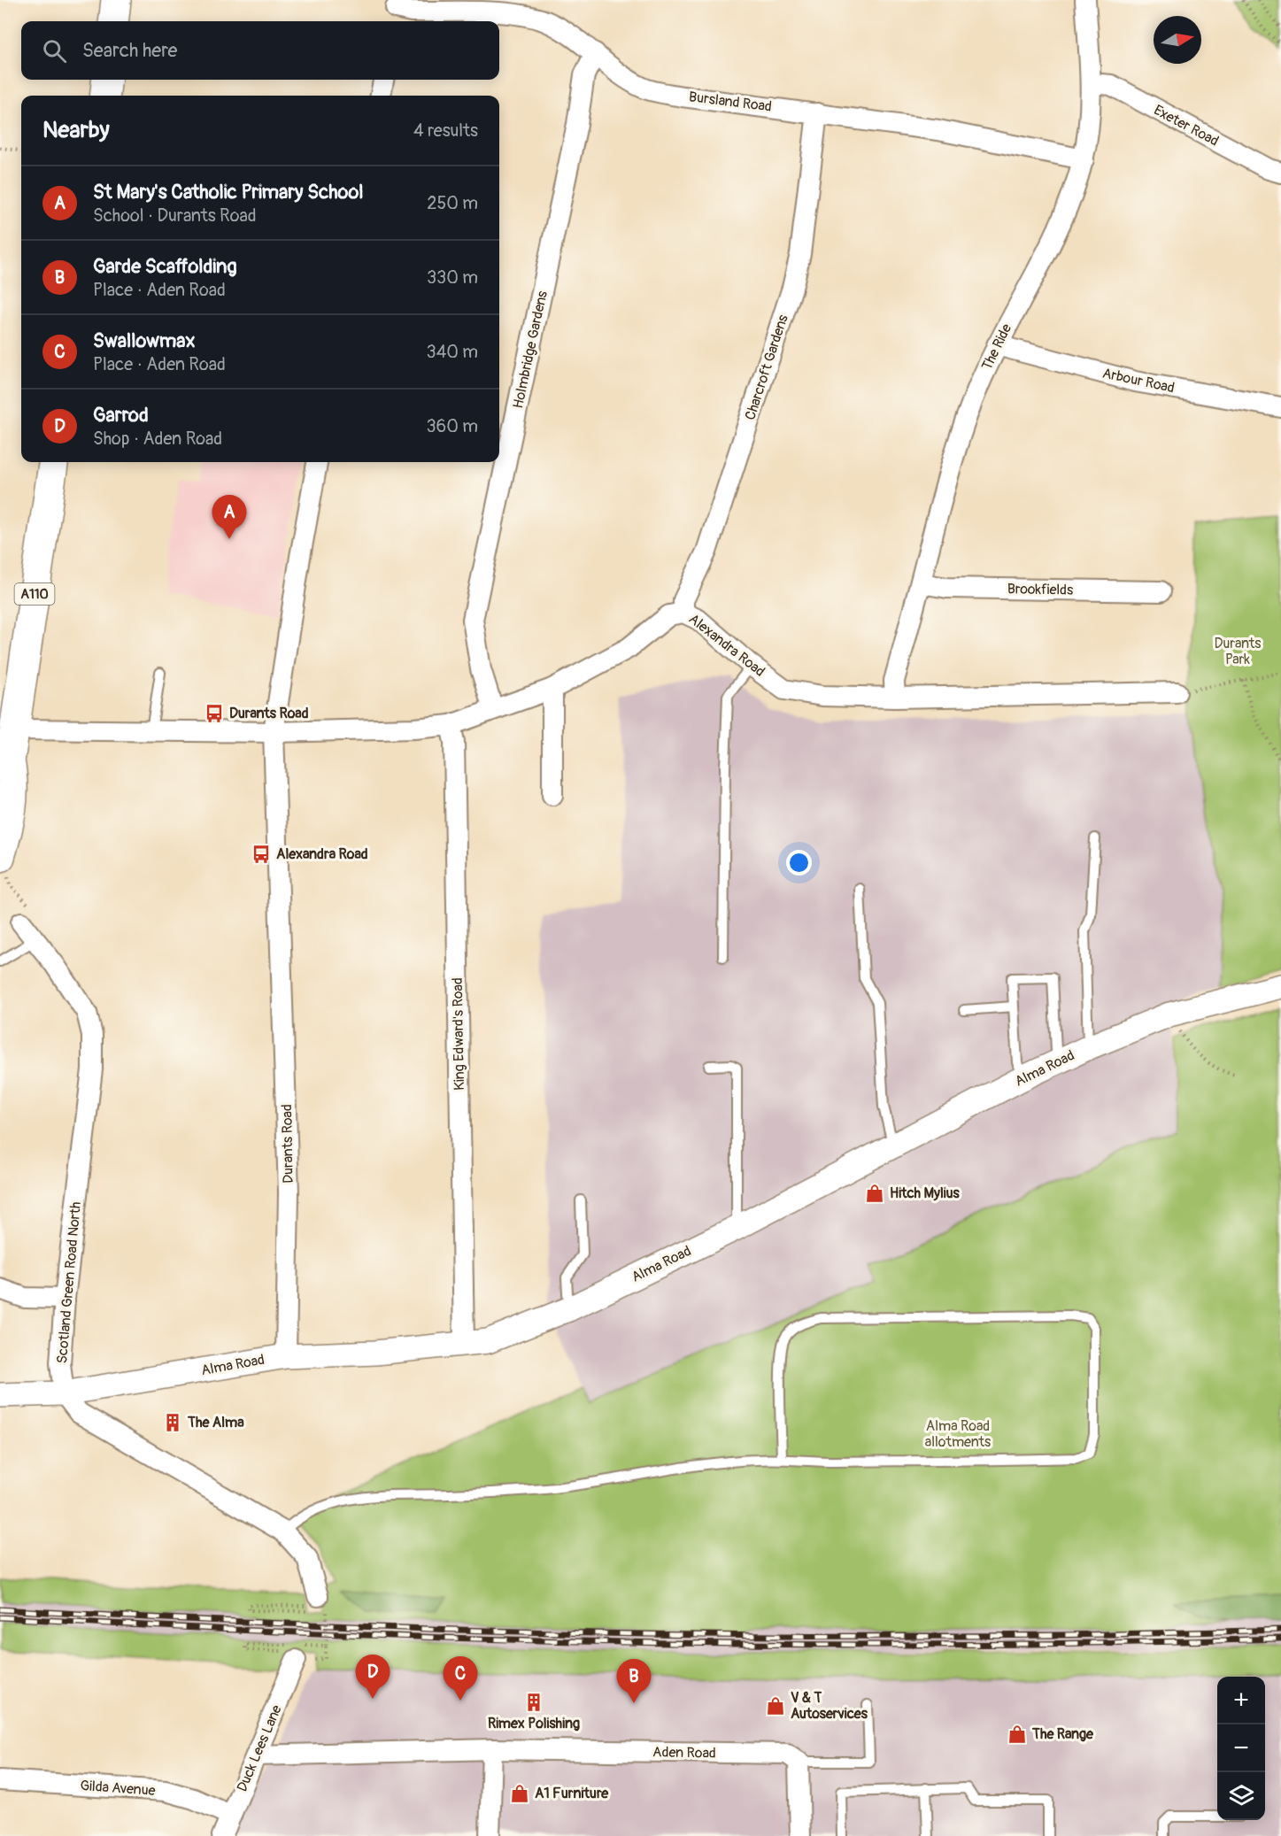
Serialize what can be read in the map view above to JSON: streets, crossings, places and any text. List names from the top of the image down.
{
  "streets": {
    "main road": ["A110"],
    "street": [
      "Bursland Road",
      "Exeter Road",
      "The Ride",
      "Holmbridge Gardens",
      "Charcroft Gardens",
      "Arbour Road",
      "Brookfields",
      "Alexandra Road",
      "King Edward's Road",
      "Alma Road",
      "Durants Road",
      "Scotland Green Road North",
      "Duck Lees Lane",
      "Aden Road",
      "Gilda Avenue"
    ]
  },
  "crossings": [
    ["Bursland Road", "The Ride"],
    ["Bursland Road", "Holmbridge Gardens"],
    ["Bursland Road", "Charcroft Gardens"],
    ["Exeter Road", "The Ride"],
    ["The Ride", "Arbour Road"],
    ["The Ride", "Brookfields"],
    ["The Ride", "Alexandra Road"],
    ["Holmbridge Gardens", "Alexandra Road"],
    ["Charcroft Gardens", "Alexandra Road"],
    ["A110", "Alexandra Road"],
    ["Alexandra Road", "King Edward's Road"],
    ["Alexandra Road", "Durants Road"],
    ["King Edward's Road", "Alma Road"],
    ["Alma Road", "Durants Road"],
    ["Alma Road", "Scotland Green Road North"],
    ["Duck Lees Lane", "Aden Road"],
    ["Duck Lees Lane", "Gilda Avenue"]
  ],
  "parks": ["Durants Park", "Alma Road allotments"],
  "places": {
    "bus stop": ["Durants Road", "Alexandra Road"],
    "shop": [
      "Hitch Mylius",
      "V & T Autoservices",
      "The Range",
      "A1 Furniture"
    ],
    "building": ["The Alma", "Rimex Polishing"]
  },
  "north": "right",
  "page": {
    "search": "Search here",
    "heading": ["Nearby", "4 results"],
    "list": [
      {
        "mark": "A",
        "name": "St Mary's Catholic Primary School",
        "note": "School · Durants Road",
        "value": "250 m"
      },
      {
        "mark": "B",
        "name": "Garde Scaffolding",
        "note": "Place · Aden Road",
        "value": "330 m"
      },
      {
        "mark": "C",
        "name": "Swallowmax",
        "note": "Place · Aden Road",
        "value": "340 m"
      },
      {
        "mark": "D",
        "name": "Garrod",
        "note": "Shop · Aden Road",
        "value": "360 m"
      }
    ],
    "pins": [
      "A",
      "D",
      "C",
      "B"
    ],
    "map_buttons": ["+", "−"]
  }
}
